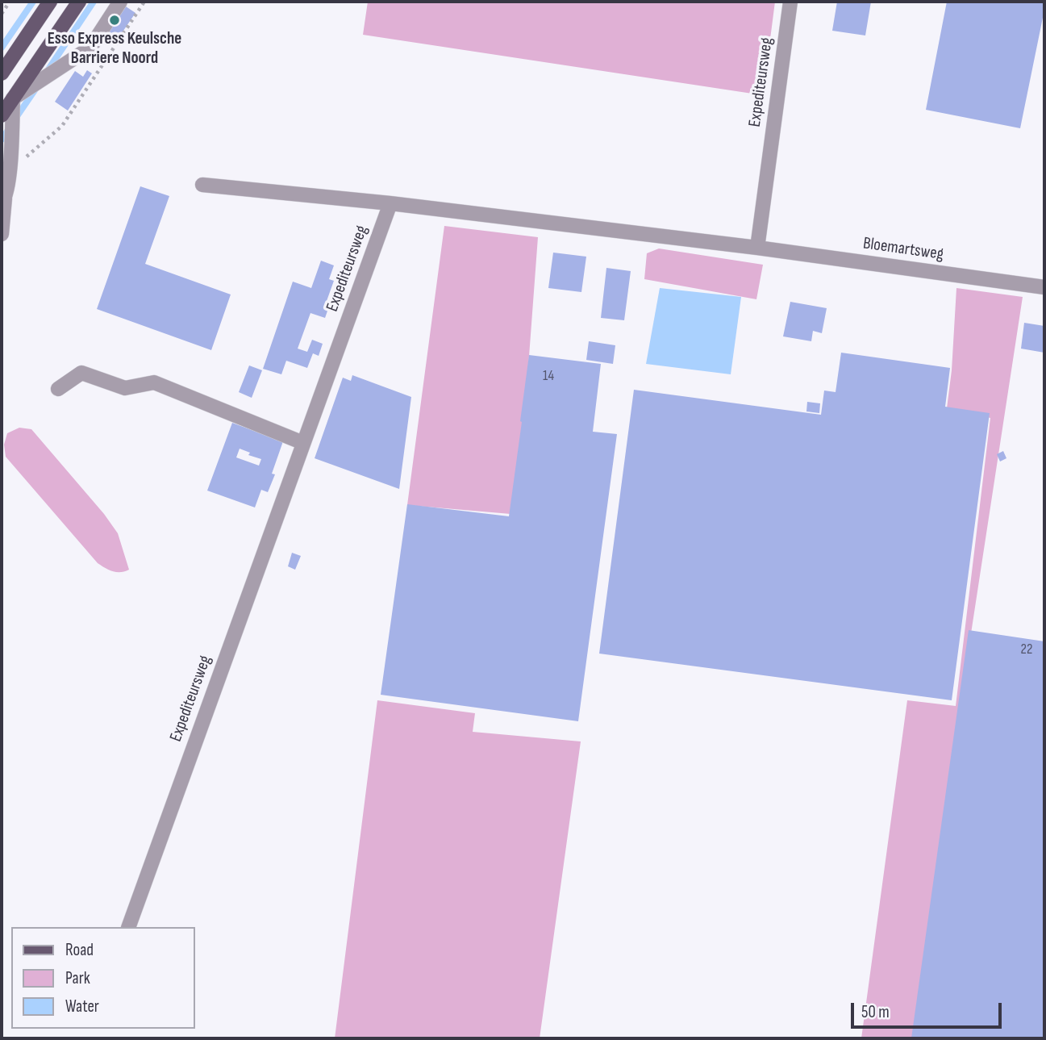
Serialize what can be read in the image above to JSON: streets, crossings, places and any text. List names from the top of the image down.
{
  "streets": {
    "street": ["Expediteursweg", "Bloemartsweg"]
  },
  "crossings": [
    ["Expediteursweg", "Bloemartsweg"]
  ],
  "places": ["Esso Express Keulsche Barriere Noord"],
  "house_numbers": ["14", "22"],
  "legend": ["Road", "Park", "Water"],
  "scale_bar": "50 m"
}
